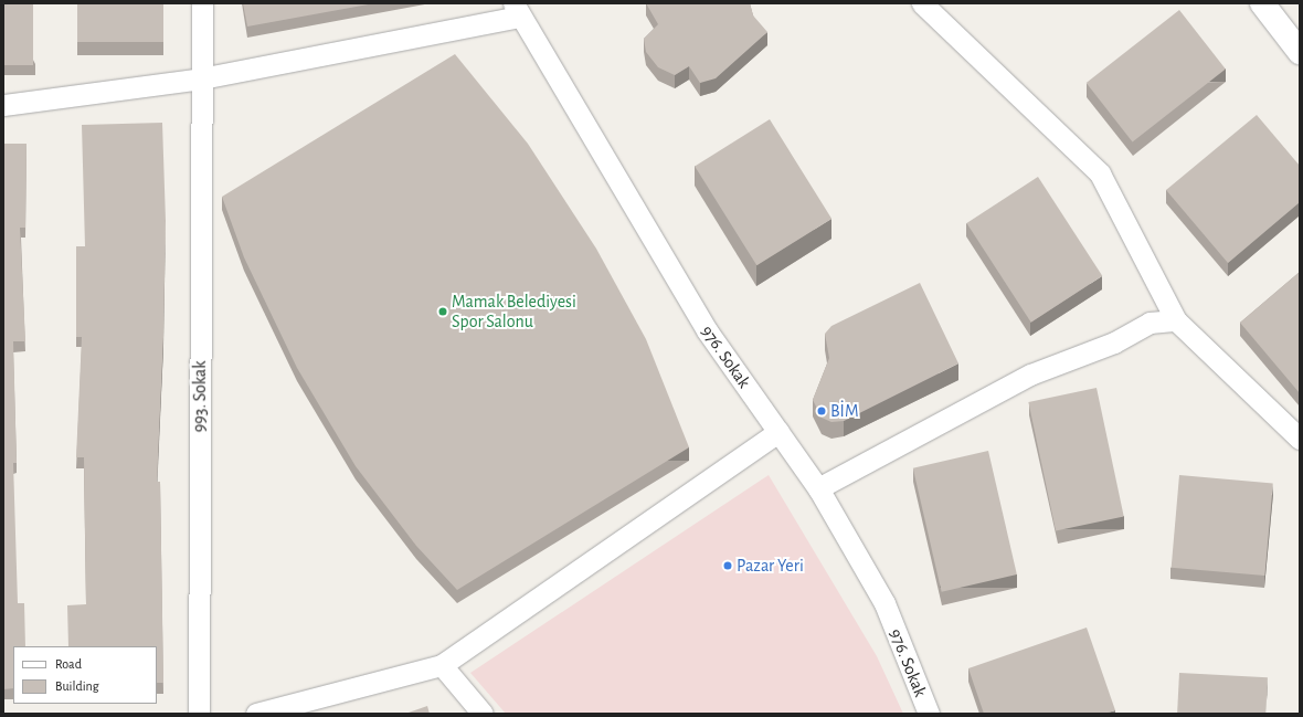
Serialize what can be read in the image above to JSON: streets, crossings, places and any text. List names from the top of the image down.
{
  "streets": {
    "street": ["976. Sokak", "993. Sokak"]
  },
  "places": ["Mamak Belediyesi Spor Salonu", "BİM", "Pazar Yeri"],
  "legend": ["Road", "Building"]
}
